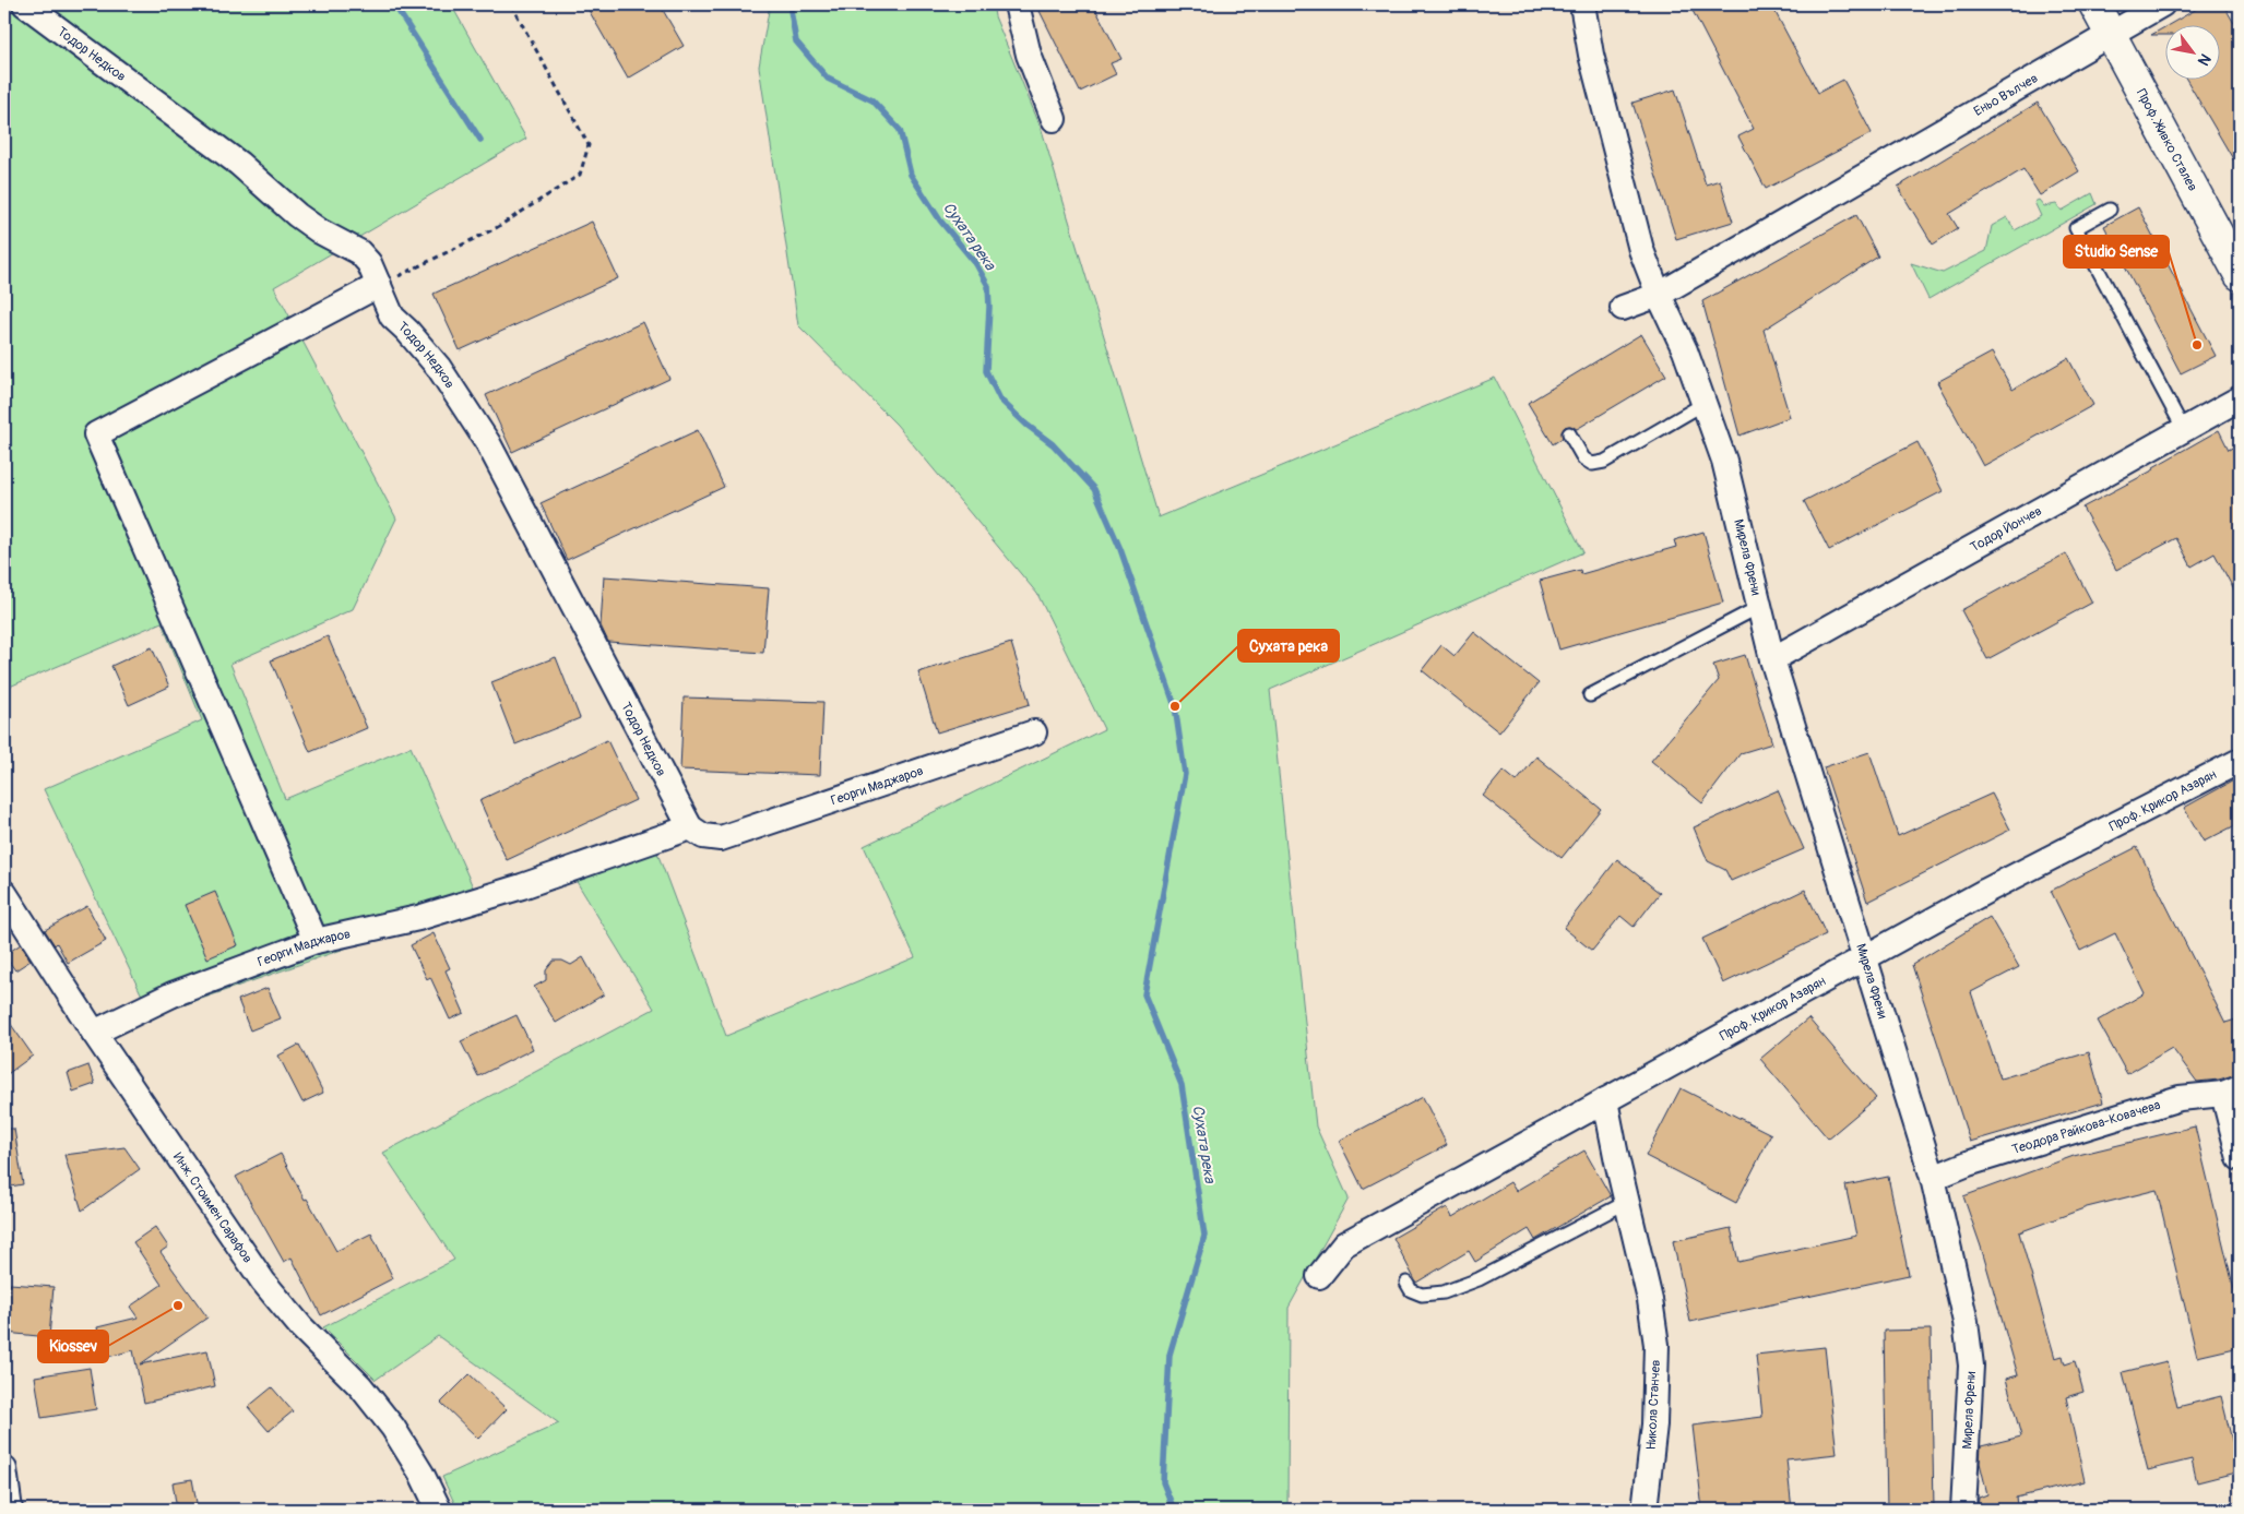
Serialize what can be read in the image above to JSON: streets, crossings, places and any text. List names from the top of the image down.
{
  "streets": {
    "street": [
      "Тодор Недков",
      "Еньо Вълчев",
      "Проф. Живко Сталев",
      "Тодор Йончев",
      "Мирела Френи",
      "Георги Маджаров",
      "Проф. Крикор Азарян",
      "Теодора Райкова-Ковачева",
      "Инж. Стоимен Сарафов",
      "Никола Станчев"
    ]
  },
  "crossings": [
    ["Тодор Недков", "Георги Маджаров"],
    ["Еньо Вълчев", "Проф. Живко Сталев"],
    ["Еньо Вълчев", "Мирела Френи"],
    ["Тодор Йончев", "Мирела Френи"],
    ["Мирела Френи", "Проф. Крикор Азарян"],
    ["Мирела Френи", "Теодора Райкова-Ковачева"],
    ["Георги Маджаров", "Инж. Стоимен Сарафов"],
    ["Проф. Крикор Азарян", "Никола Станчев"]
  ],
  "water": ["Сухата река"],
  "places": ["Studio Sense", "Сухата река", "Kiossev"],
  "north": "bottom right"
}
